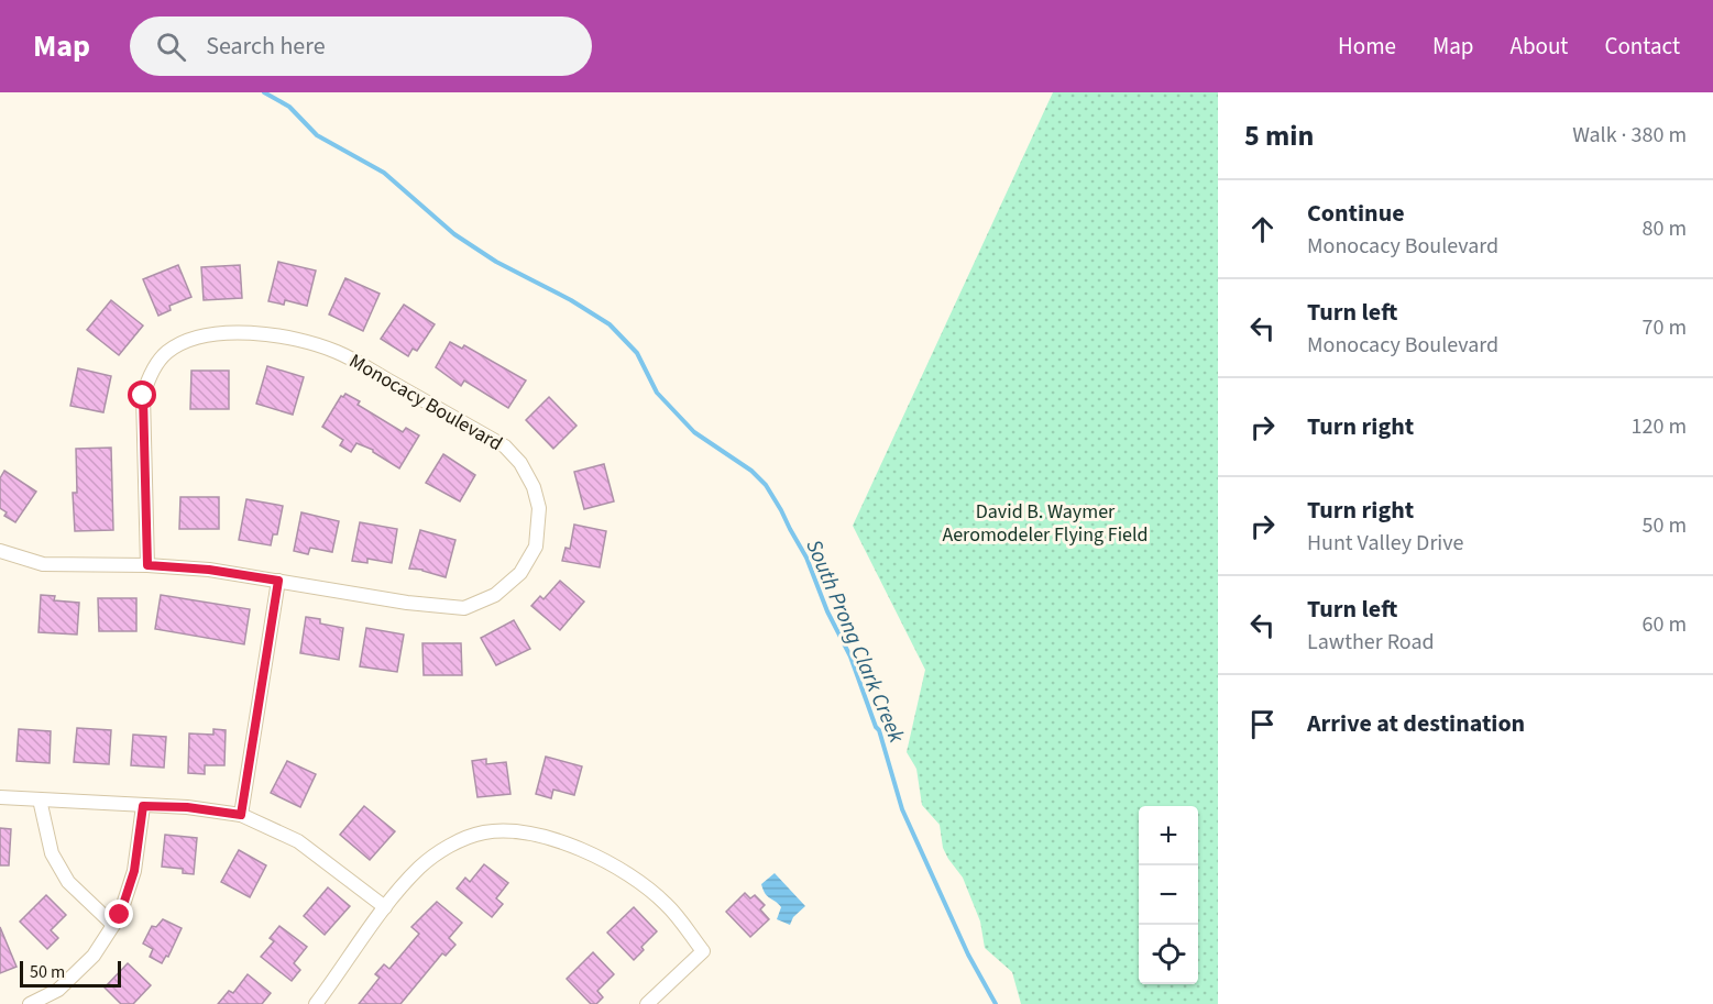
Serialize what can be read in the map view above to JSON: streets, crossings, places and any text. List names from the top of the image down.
{
  "streets": {
    "street": ["Monocacy Boulevard"]
  },
  "water": ["South Prong Clark Creek"],
  "parks": ["David B. Waymer Aeromodeler Flying Field"],
  "scale_bar": "50 m",
  "page": {
    "header": "Map",
    "search": "Search here",
    "nav": [
      "Home",
      "Map",
      "About",
      "Contact"
    ],
    "heading": ["5 min", "Walk · 380 m"],
    "list": [
      ["Continue", "Monocacy Boulevard", "80 m"],
      ["Turn left", "Monocacy Boulevard", "70 m"],
      ["Turn right", "120 m"],
      ["Turn right", "Hunt Valley Drive", "50 m"],
      ["Turn left", "Lawther Road", "60 m"],
      "Arrive at destination"
    ],
    "map_buttons": ["+", "−"],
    "scale": "50 m"
  }
}
